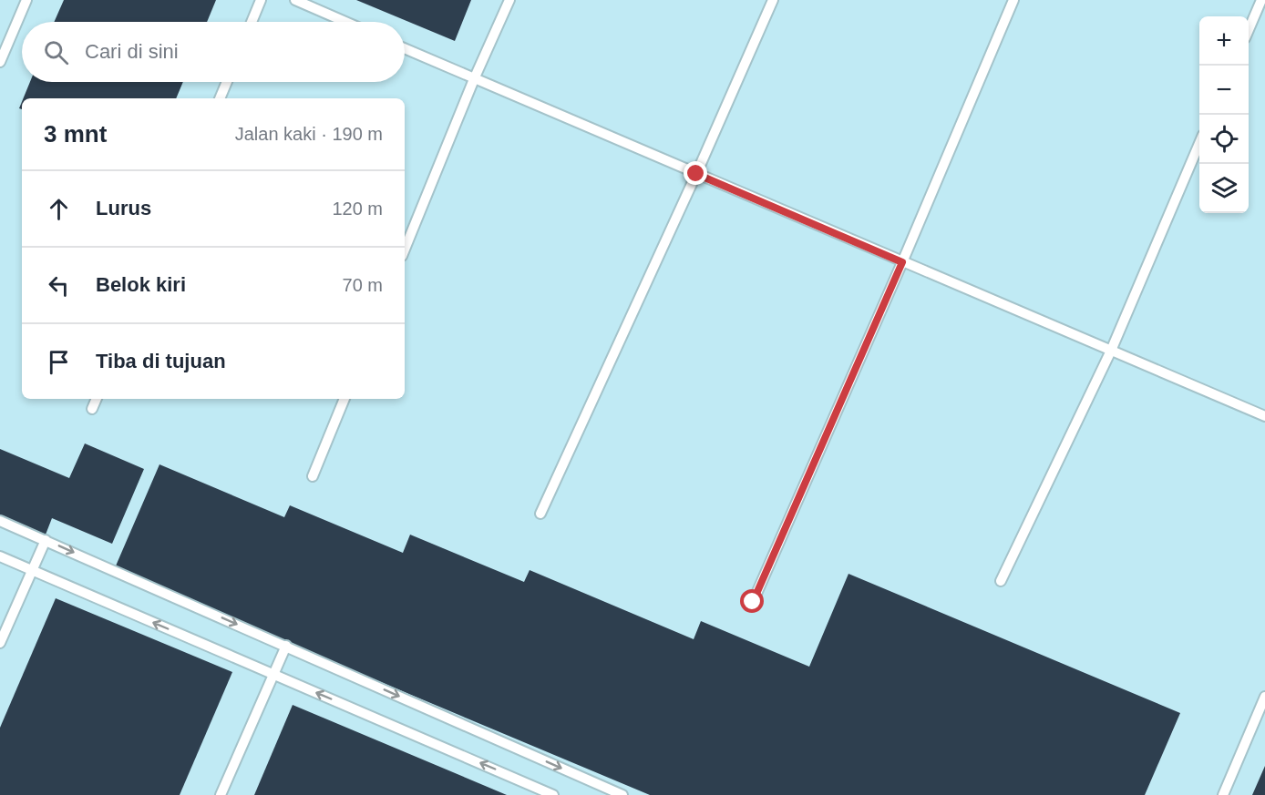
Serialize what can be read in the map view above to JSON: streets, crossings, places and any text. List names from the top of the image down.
{
  "page": {
    "map_buttons": ["+", "−"],
    "search": "Cari di sini",
    "heading": ["3 mnt", "Jalan kaki · 190 m"],
    "list": [
      ["Lurus", "120 m"],
      ["Belok kiri", "70 m"],
      "Tiba di tujuan"
    ]
  }
}
